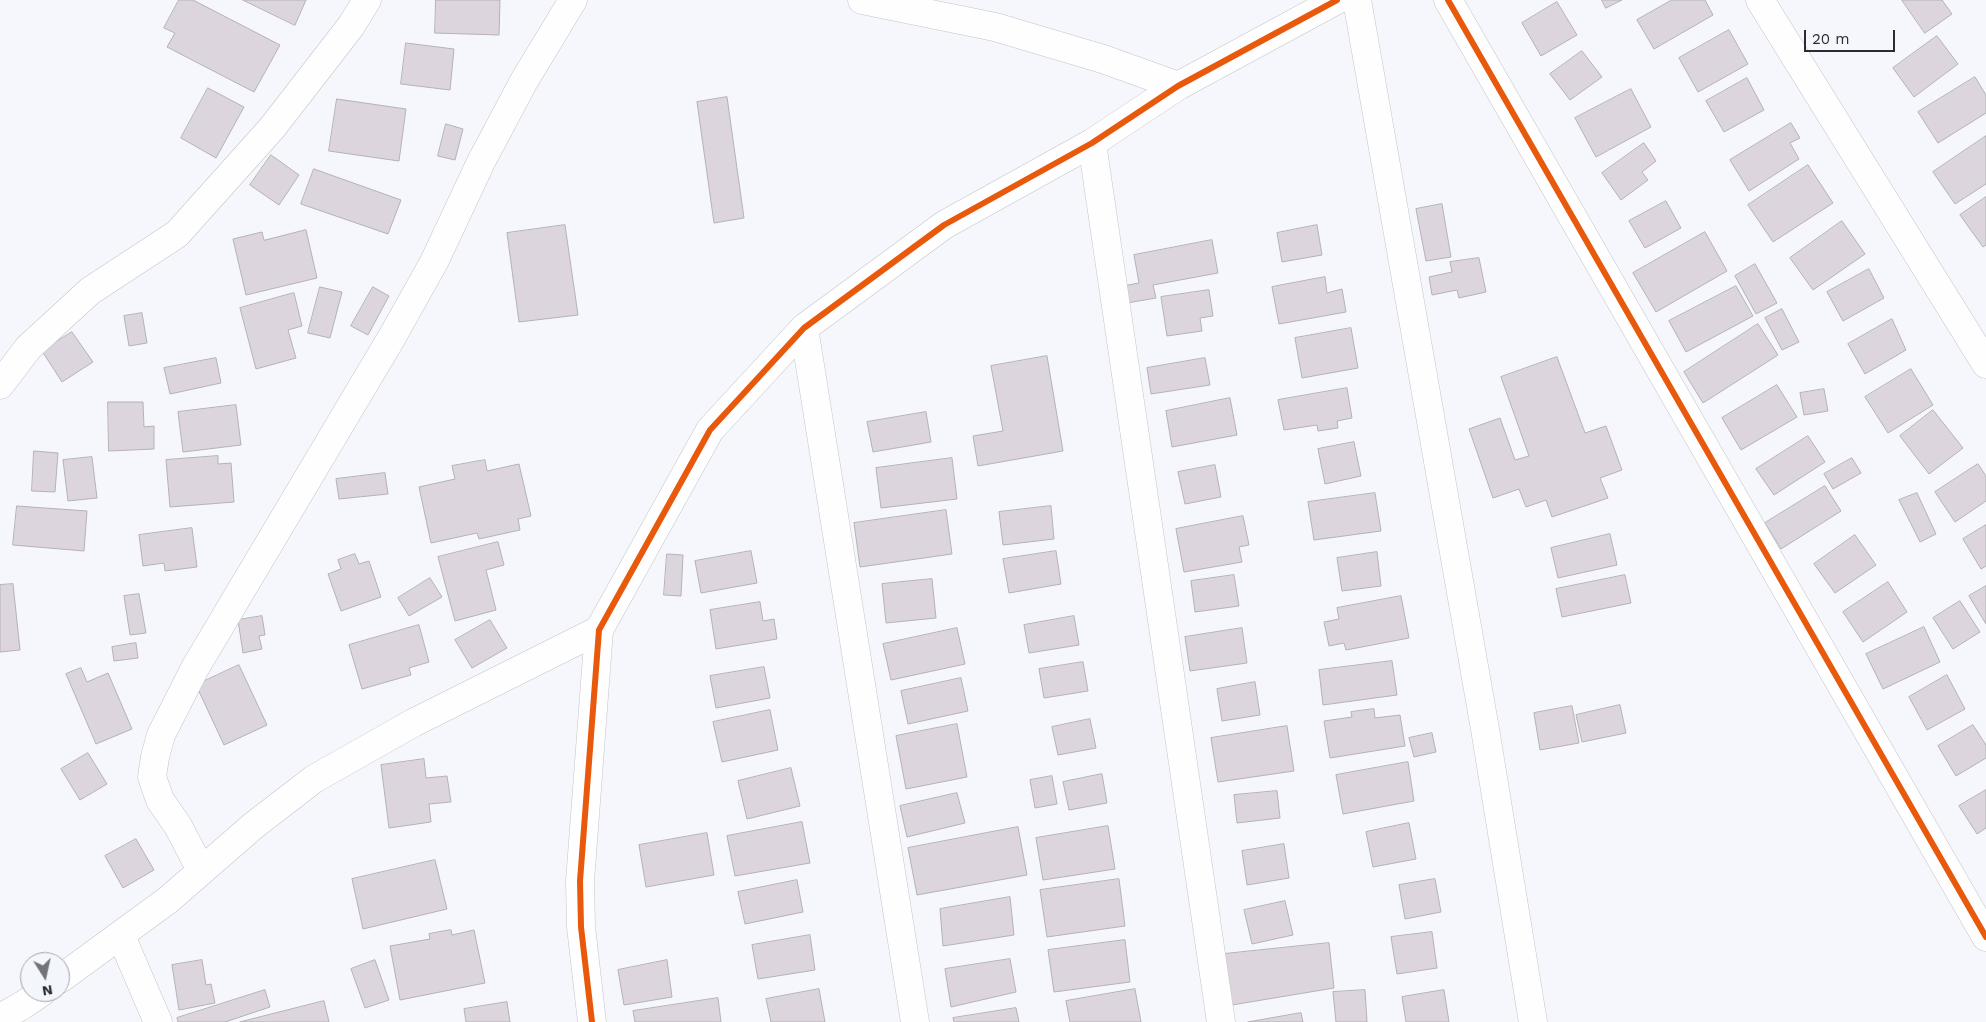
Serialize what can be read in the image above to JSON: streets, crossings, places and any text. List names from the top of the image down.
{
  "scale_bar": "20 m",
  "north": "bottom"
}
